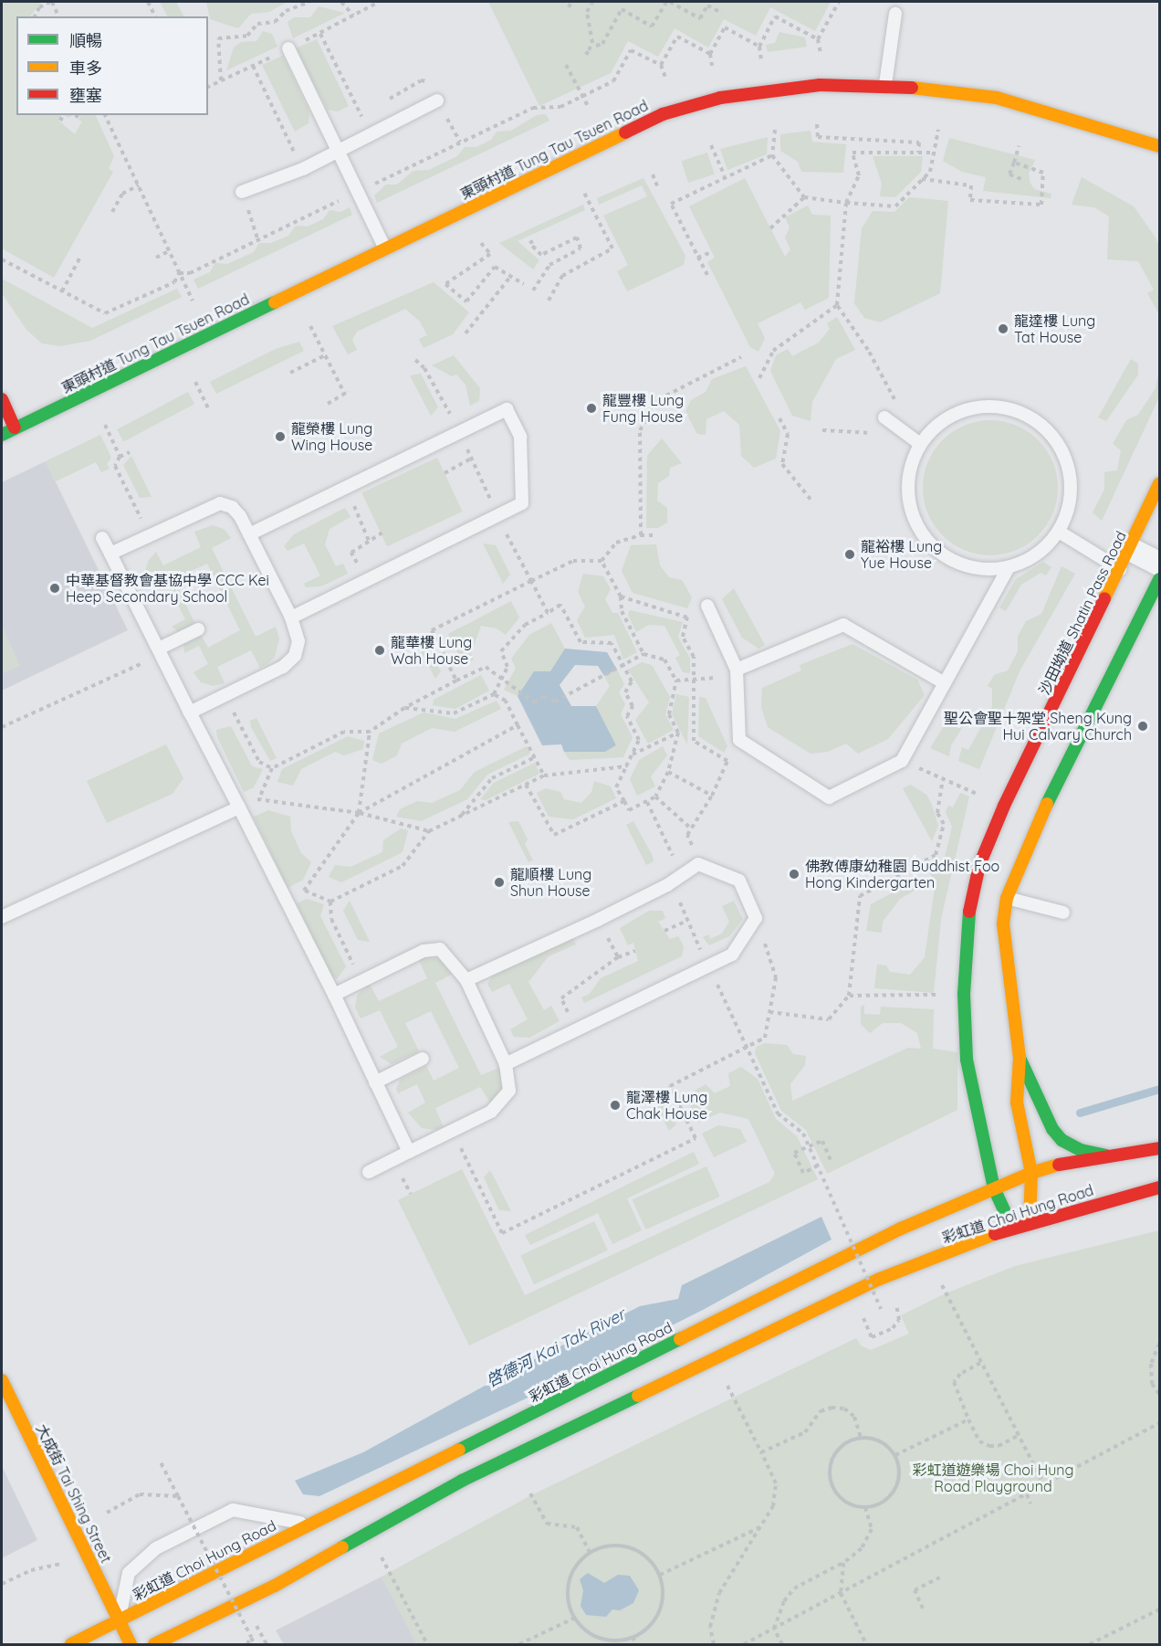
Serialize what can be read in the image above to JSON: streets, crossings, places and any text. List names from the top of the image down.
{
  "streets": {
    "main road": [
      "東頭村道 Tung Tau Tsuen Road",
      "沙田坳道 Shatin Pass Road",
      "彩虹道 Choi Hung Road",
      "大成街 Tai Shing Street"
    ]
  },
  "crossings": [
    ["沙田坳道 Shatin Pass Road", "彩虹道 Choi Hung Road"],
    ["彩虹道 Choi Hung Road", "大成街 Tai Shing Street"]
  ],
  "water": ["啓德河 Kai Tak River"],
  "parks": ["彩虹道遊樂場 Choi Hung Road Playground"],
  "places": [
    "龍達樓 Lung Tat House",
    "龍豐樓 Lung Fung House",
    "龍榮樓 Lung Wing House",
    "龍裕樓 Lung Yue House",
    "中華基督教會基協中學 CCC Kei Heep Secondary School",
    "龍華樓 Lung Wah House",
    "聖公會聖十架堂 Sheng Kung Hui Calvary Church",
    "佛教傅康幼稚園 Buddhist Foo Hong Kindergarten",
    "龍順樓 Lung Shun House",
    "龍澤樓 Lung Chak House"
  ],
  "legend": ["順暢", "車多", "壅塞"]
}
